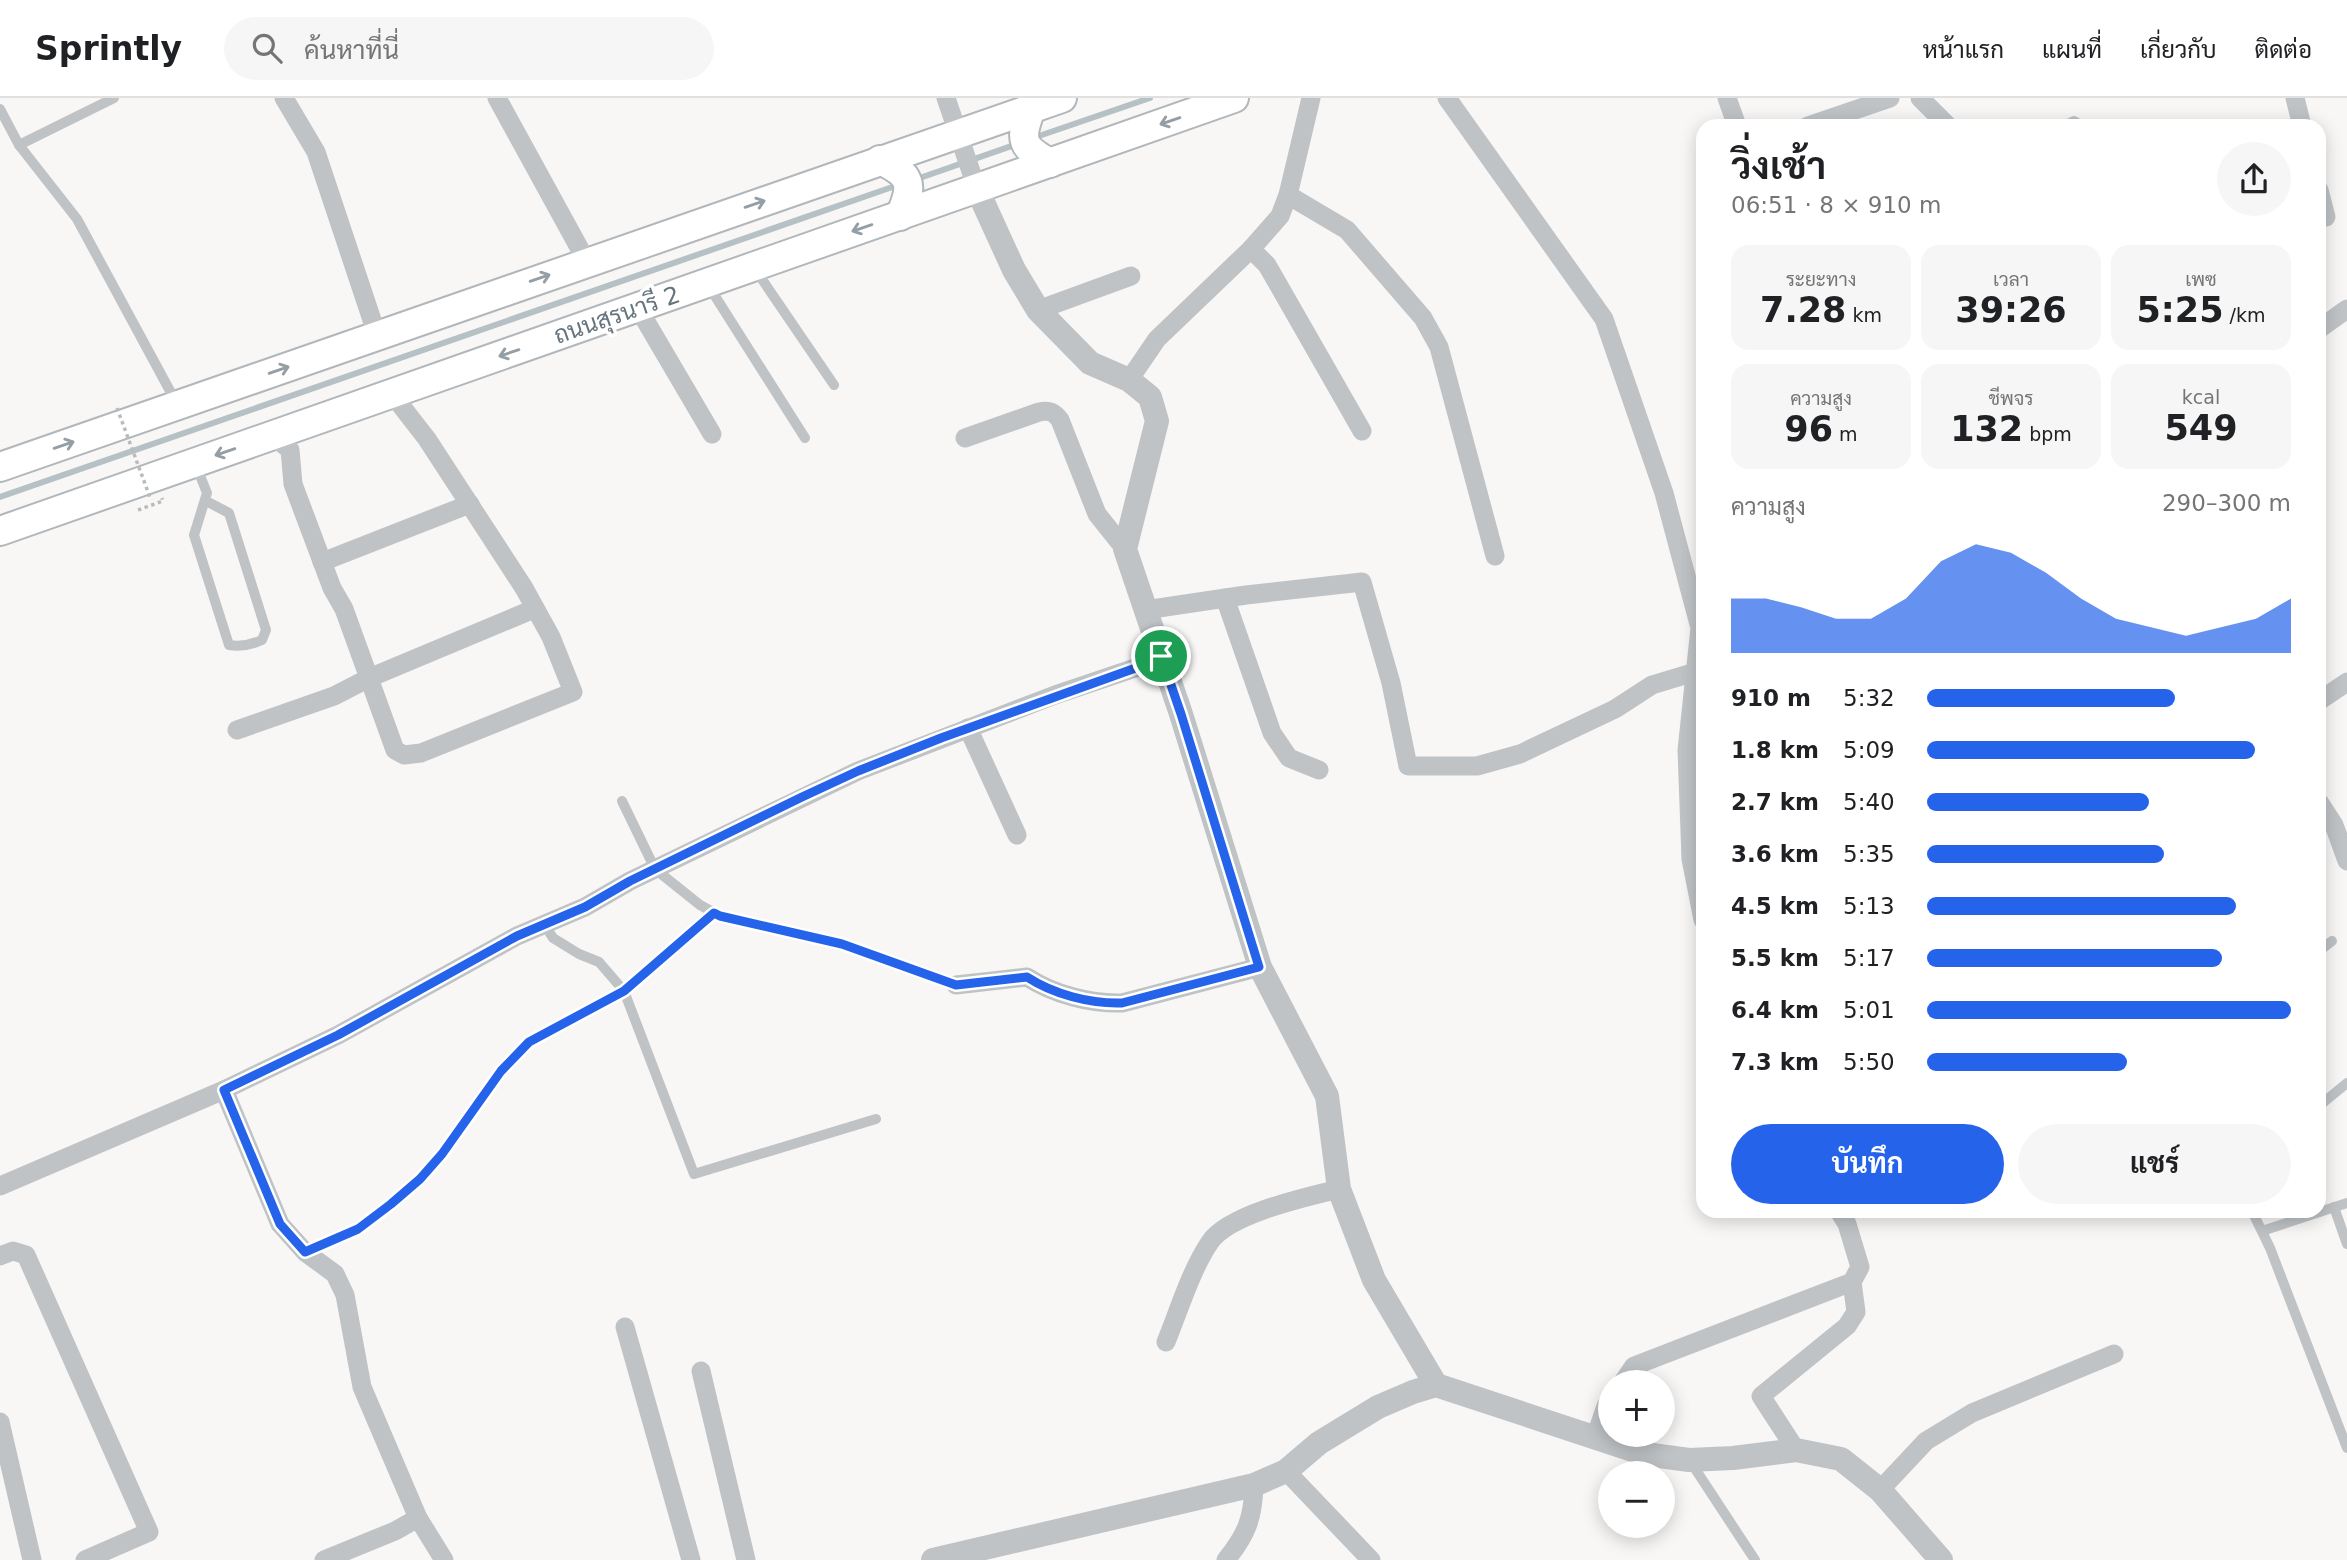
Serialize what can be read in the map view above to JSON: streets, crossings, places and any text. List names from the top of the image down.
{
  "streets": {
    "main road": ["ถนนสุรนารี 2"]
  },
  "page": {
    "header": "Sprintly",
    "search": "ค้นหาที่นี่",
    "nav": [
      "หน้าแรก",
      "แผนที่",
      "เกี่ยวกับ",
      "ติดต่อ"
    ],
    "heading": ["วิ่งเช้า", "06:51 · 8 × 910 m"],
    "stats": [
      ["ระยะทาง", "7.28 km"],
      ["เวลา", "39:26"],
      ["เพซ", "5:25 /km"],
      ["ความสูง", "96 m"],
      ["ชีพจร", "132 bpm"],
      ["kcal", "549"]
    ],
    "chart": ["ความสูง", "290–300 m"],
    "list": [
      {
        "name": "910 m",
        "note": "5:32"
      },
      {
        "name": "1.8 km",
        "note": "5:09"
      },
      {
        "name": "2.7 km",
        "note": "5:40"
      },
      {
        "name": "3.6 km",
        "note": "5:35"
      },
      {
        "name": "4.5 km",
        "note": "5:13"
      },
      {
        "name": "5.5 km",
        "note": "5:17"
      },
      {
        "name": "6.4 km",
        "note": "5:01"
      },
      {
        "name": "7.3 km",
        "note": "5:50"
      }
    ],
    "buttons": ["บันทึก", "แชร์"],
    "map_buttons": ["+", "−"]
  }
}
